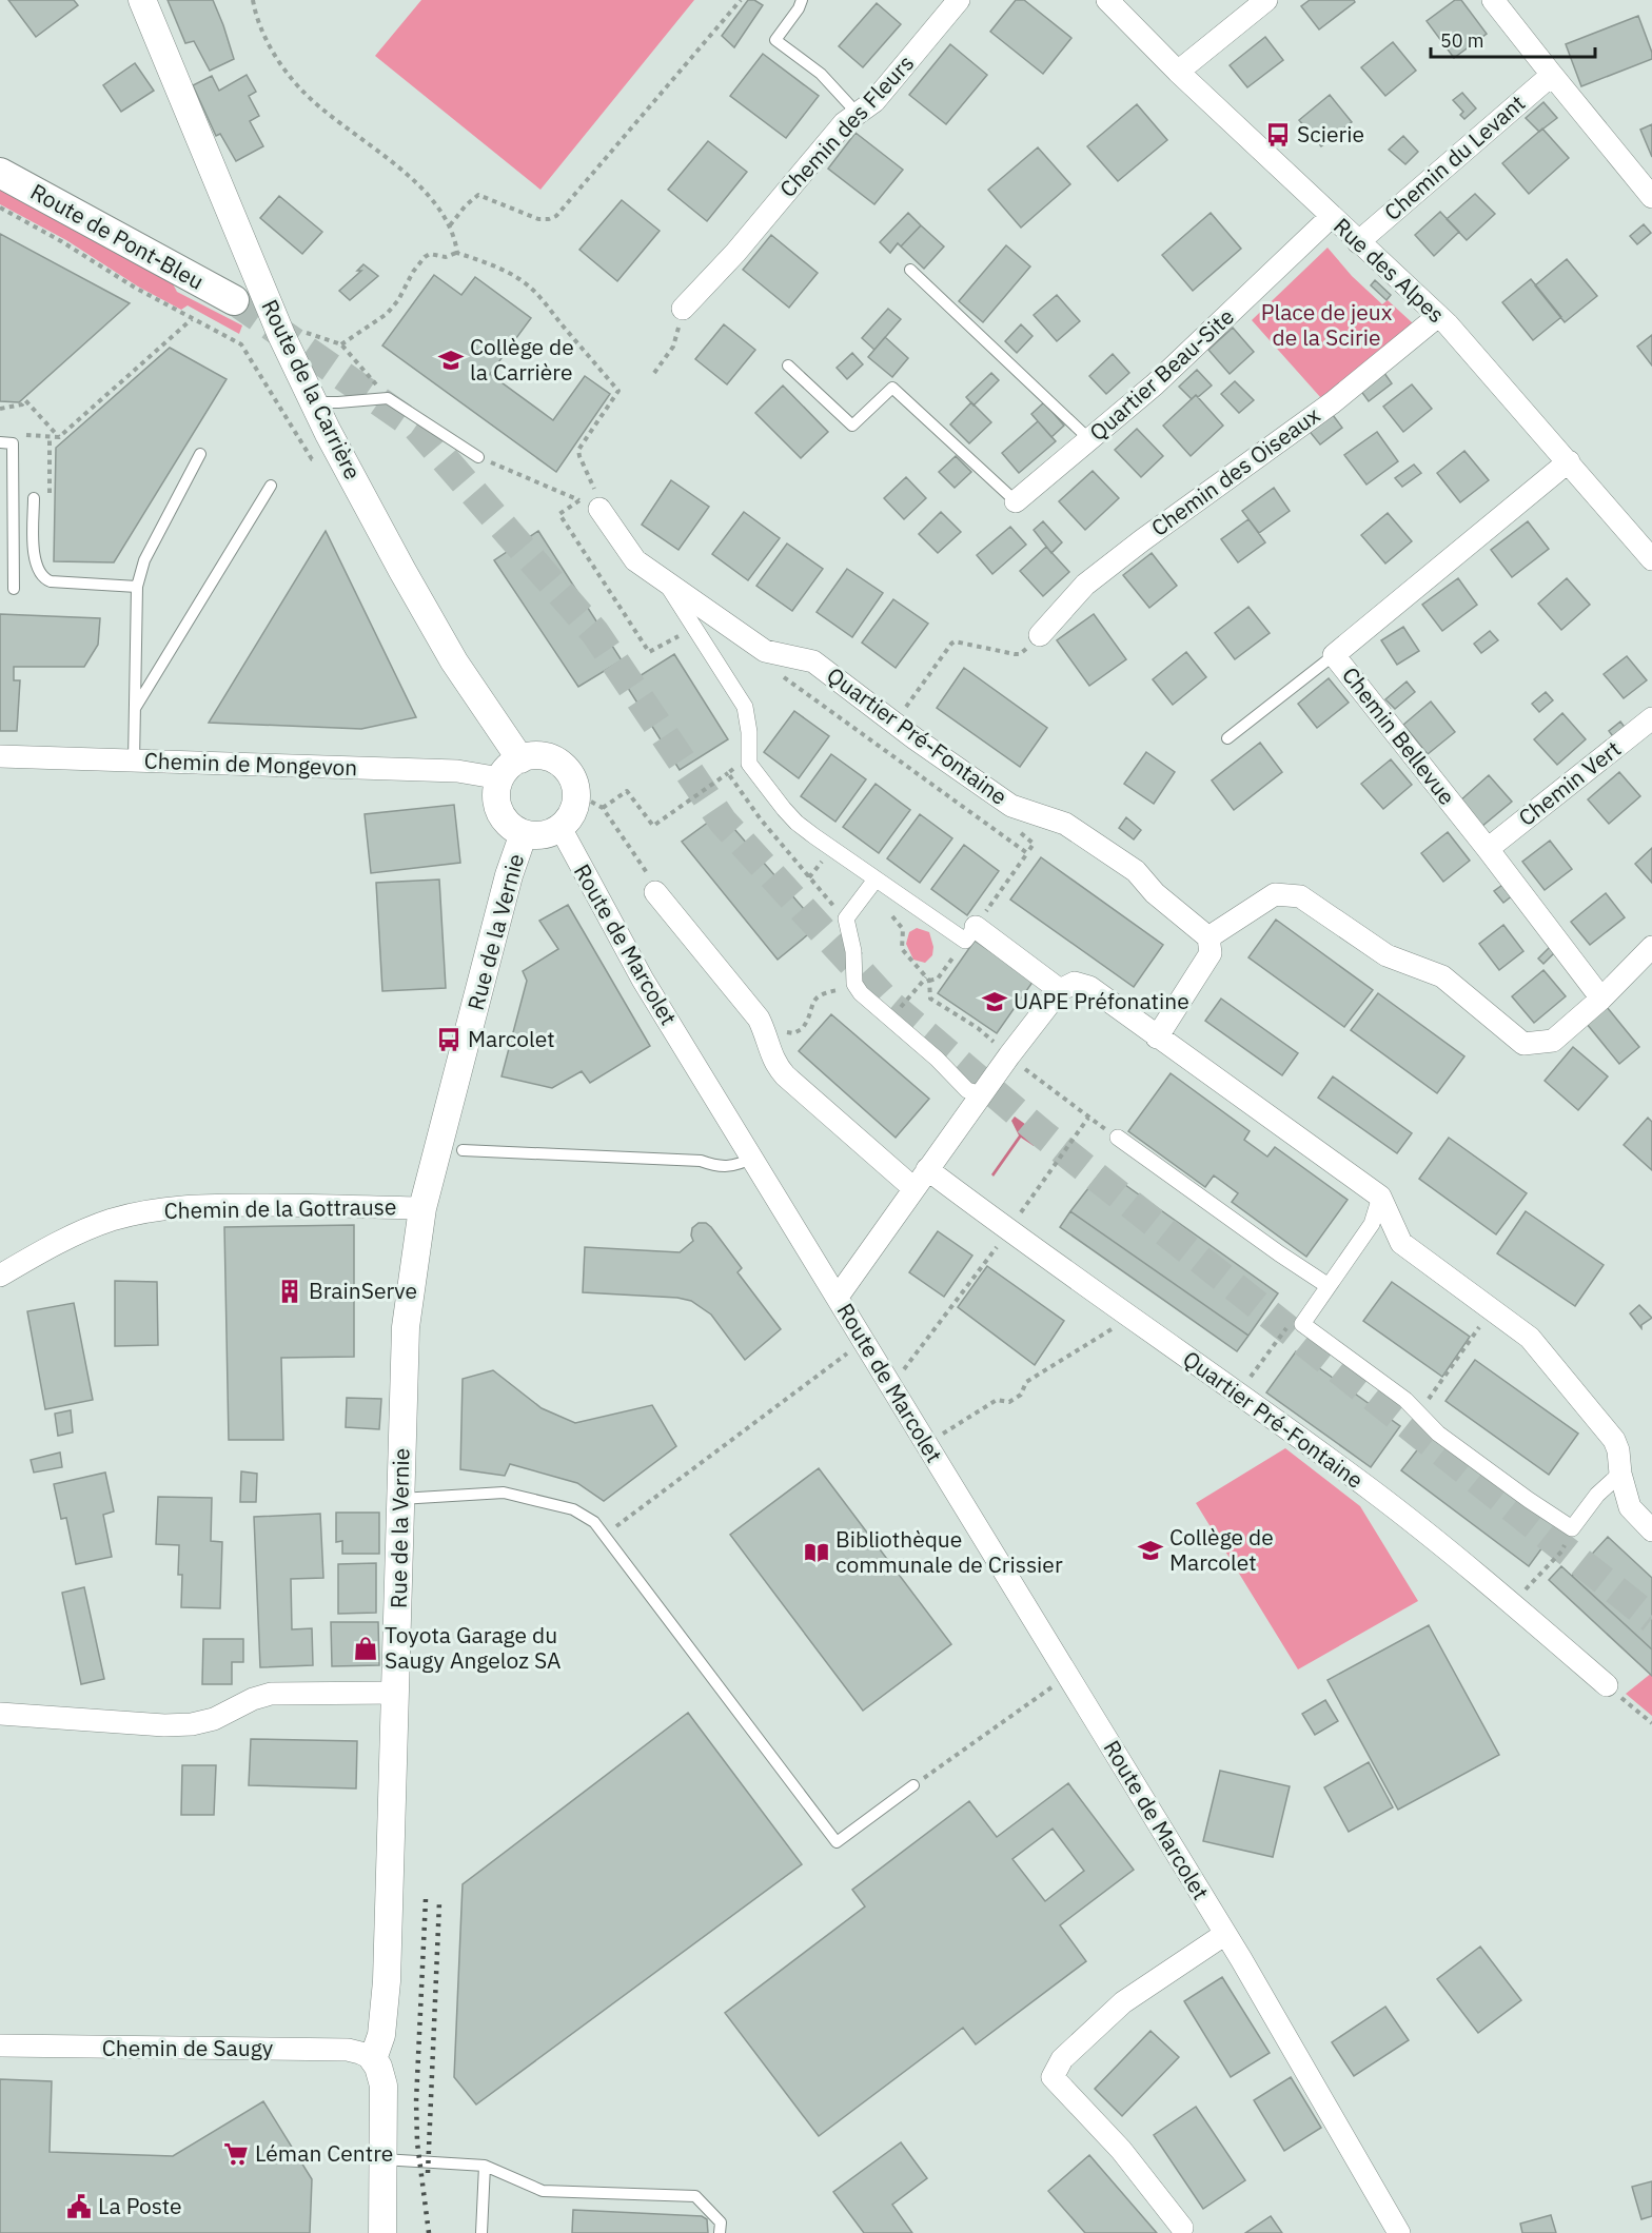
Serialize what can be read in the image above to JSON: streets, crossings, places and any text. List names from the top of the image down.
{
  "streets": {
    "main road": ["Route de Pont-Bleu"],
    "street": [
      "Chemin des Fleurs",
      "Chemin du Levant",
      "Rue des Alpes",
      "Quartier Beau-Site",
      "Route de la Carrière",
      "Chemin des Oiseaux",
      "Quartier Pré-Fontaine",
      "Chemin Bellevue",
      "Chemin de Mongevon",
      "Chemin Vert",
      "Rue de la Vernie",
      "Route de Marcolet",
      "Chemin de la Gottrause",
      "Chemin de Saugy"
    ]
  },
  "crossings": [
    ["Chemin du Levant", "Rue des Alpes"],
    ["Rue des Alpes", "Quartier Beau-Site"],
    ["Rue des Alpes", "Chemin des Oiseaux"],
    ["Rue des Alpes", "Chemin Bellevue"],
    ["Route de la Carrière", "Chemin de Mongevon"],
    ["Route de la Carrière", "Rue de la Vernie"],
    ["Route de la Carrière", "Route de Marcolet"],
    ["Chemin Bellevue", "Chemin Vert"],
    ["Chemin de Mongevon", "Rue de la Vernie"],
    ["Chemin de Mongevon", "Route de Marcolet"],
    ["Rue de la Vernie", "Route de Marcolet"],
    ["Rue de la Vernie", "Chemin de la Gottrause"],
    ["Rue de la Vernie", "Chemin de Saugy"]
  ],
  "parks": ["Place de jeux de la Scirie"],
  "places": {
    "bus stop": ["Scierie", "Marcolet"],
    "school or university": ["Collège de la Carrière", "UAPE Préfonatine", "Collège de Marcolet"],
    "building": ["BrainServe"],
    "library": ["Bibliothèque communale de Crissier"],
    "shop": ["Toyota Garage du Saugy Angeloz SA"],
    "supermarket": ["Léman Centre"],
    "public building": ["La Poste"]
  },
  "scale_bar": "50 m"
}
